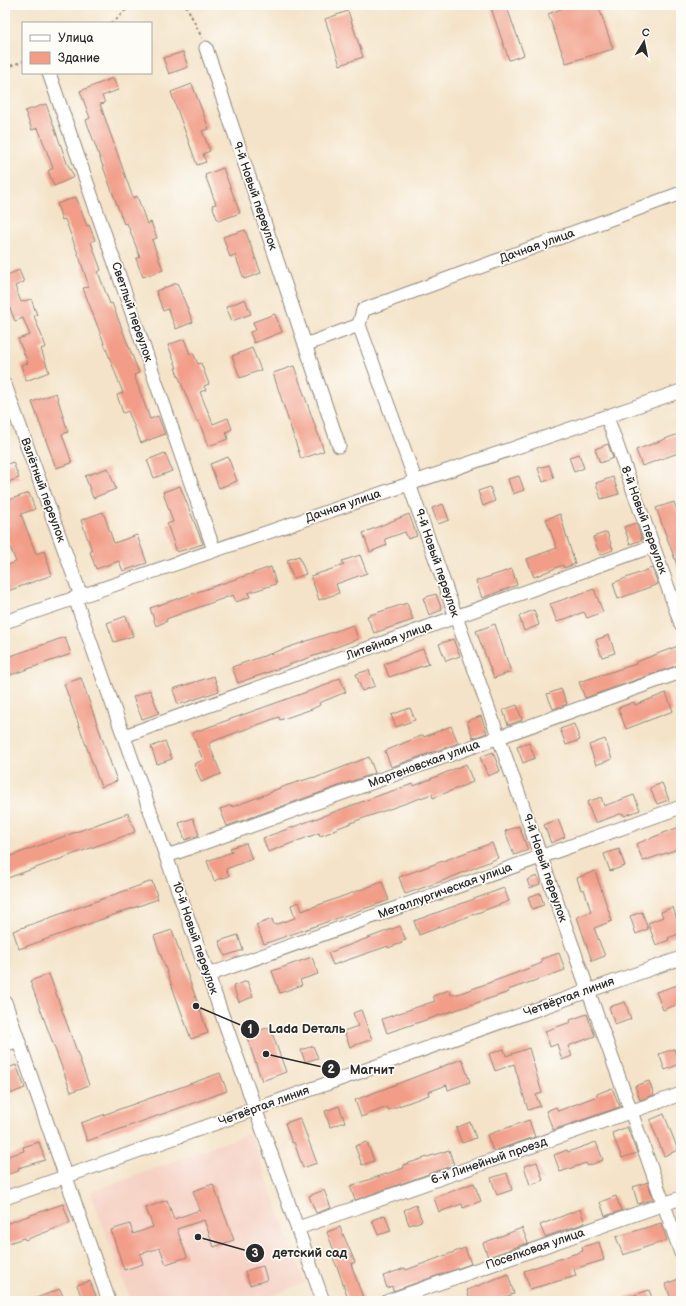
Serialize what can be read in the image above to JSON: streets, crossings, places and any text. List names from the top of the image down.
{
  "streets": {
    "street": [
      "9-й Новый переулок",
      "Дачная улица",
      "Светлый переулок",
      "Взлётный переулок",
      "8-й Новый переулок",
      "Литейная улица",
      "Мартеновская улица",
      "Металлургическая улица",
      "10-й Новый переулок",
      "Четвёртая линия",
      "6-й Линейный проезд",
      "Поселковая улица"
    ]
  },
  "crossings": [
    ["9-й Новый переулок", "Дачная улица"],
    ["9-й Новый переулок", "Литейная улица"],
    ["9-й Новый переулок", "Мартеновская улица"],
    ["9-й Новый переулок", "Металлургическая улица"],
    ["9-й Новый переулок", "Четвёртая линия"],
    ["9-й Новый переулок", "6-й Линейный проезд"],
    ["9-й Новый переулок", "Поселковая улица"],
    ["Дачная улица", "Светлый переулок"],
    ["Дачная улица", "Взлётный переулок"],
    ["Дачная улица", "8-й Новый переулок"],
    ["Дачная улица", "10-й Новый переулок"],
    ["Взлётный переулок", "10-й Новый переулок"],
    ["8-й Новый переулок", "Литейная улица"],
    ["Литейная улица", "10-й Новый переулок"],
    ["Мартеновская улица", "10-й Новый переулок"],
    ["Металлургическая улица", "10-й Новый переулок"],
    ["10-й Новый переулок", "Четвёртая линия"],
    ["10-й Новый переулок", "6-й Линейный проезд"]
  ],
  "places": ["Lada Dеталь", "Магнит", "детский сад"],
  "legend": ["Улица", "Здание"],
  "north": "top"
}
